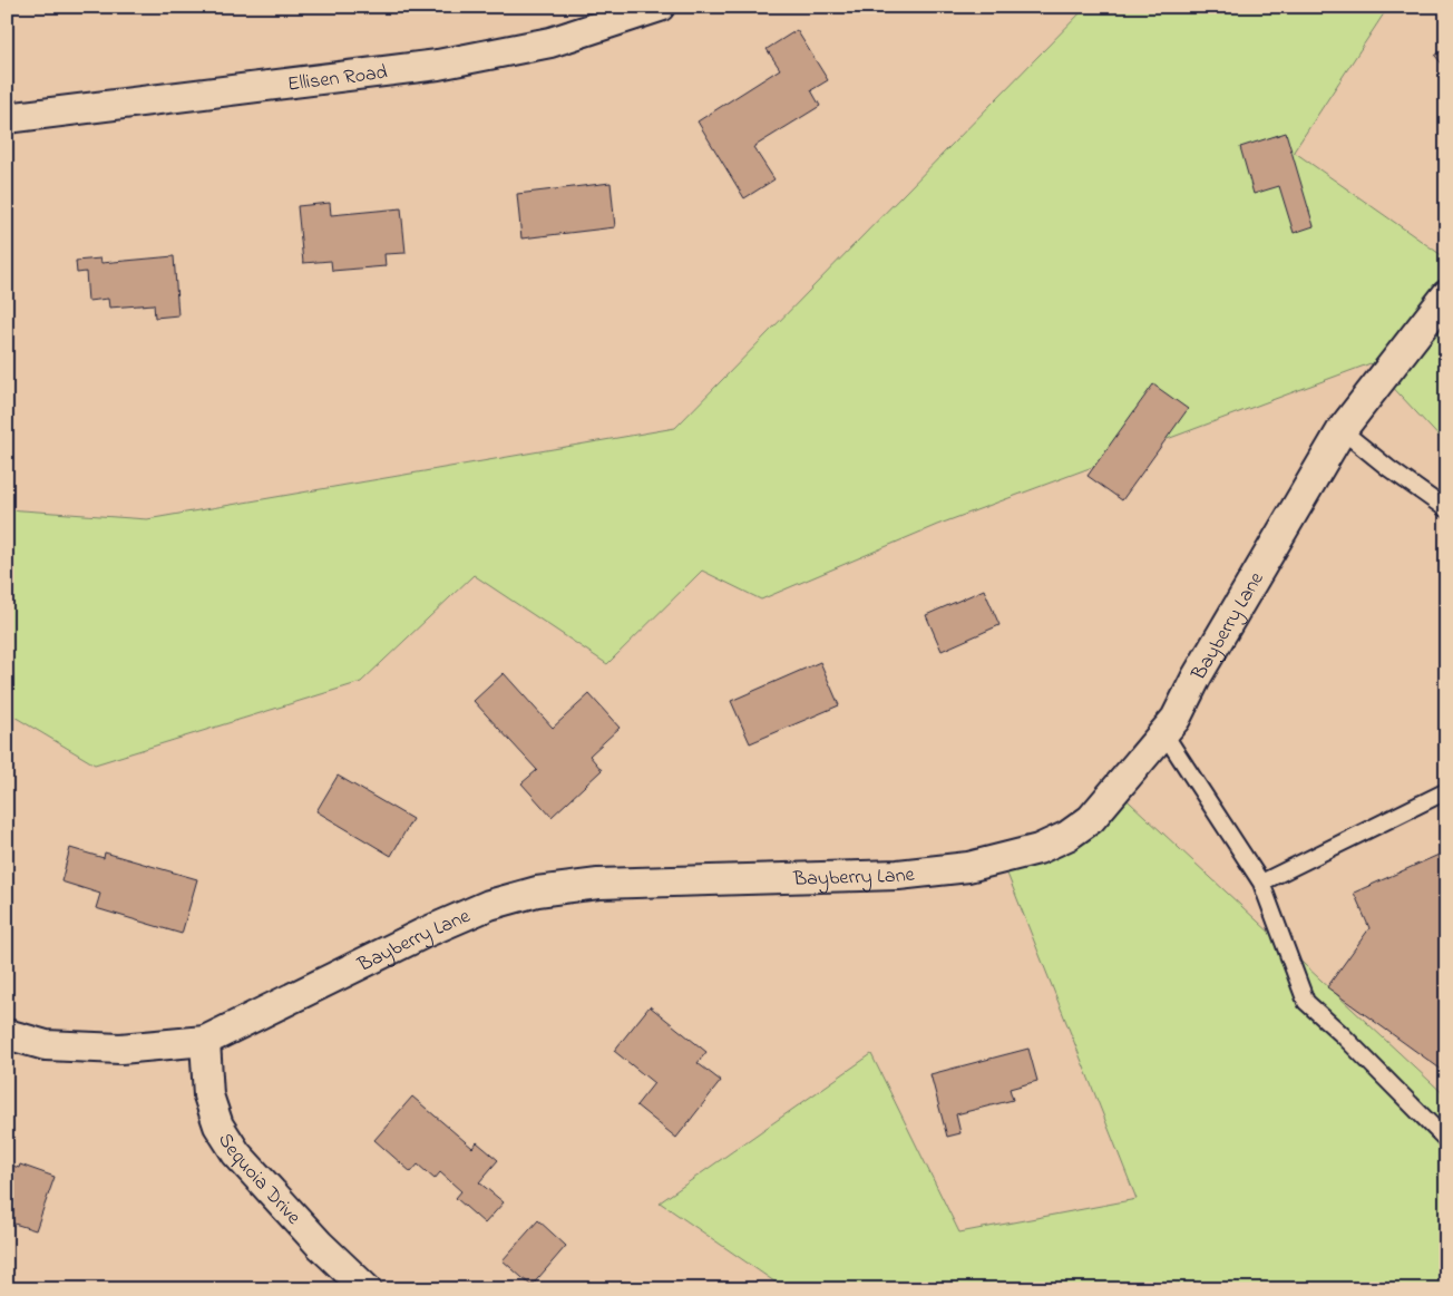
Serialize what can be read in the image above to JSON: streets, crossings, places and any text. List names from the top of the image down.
{
  "streets": {
    "street": ["Ellisen Road", "Bayberry Lane", "Sequoia Drive"]
  },
  "crossings": [
    ["Bayberry Lane", "Sequoia Drive"]
  ]
}
